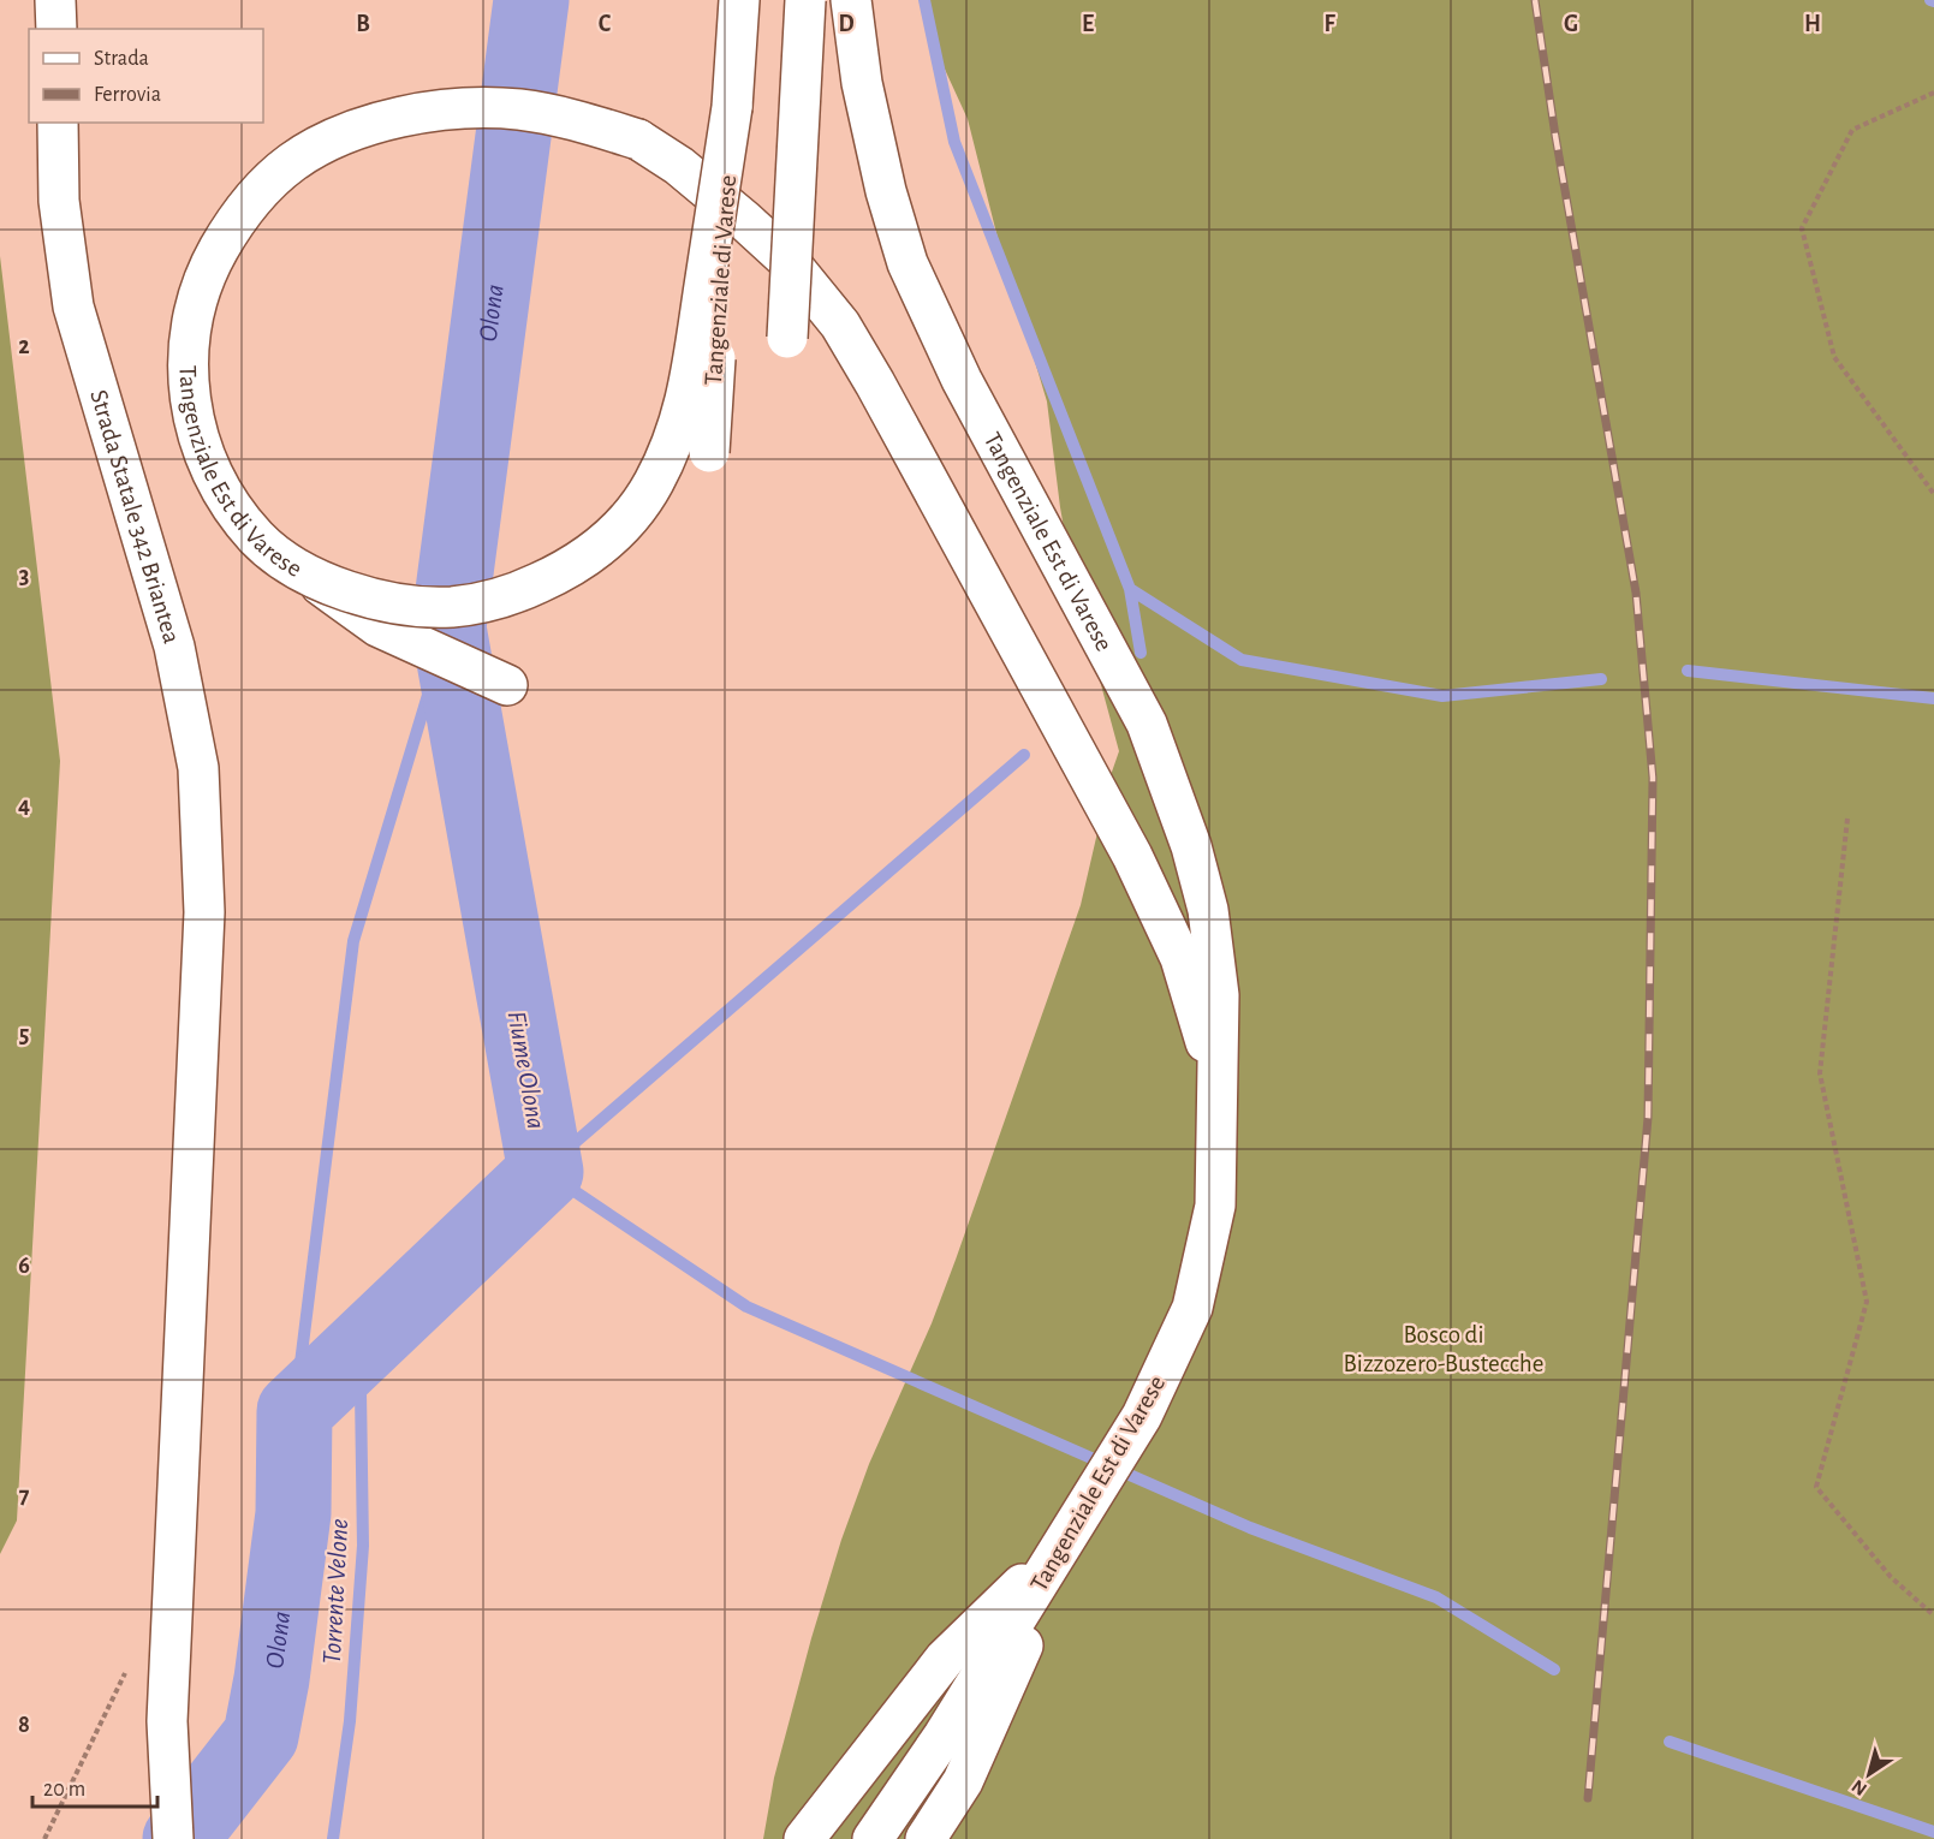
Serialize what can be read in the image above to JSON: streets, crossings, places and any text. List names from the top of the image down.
{
  "streets": {
    "main road": ["Tangenziale di Varese", "Tangenziale Est di Varese", "Strada Statale 342 Briantea"]
  },
  "crossings": [
    ["Tangenziale di Varese", "Tangenziale Est di Varese"]
  ],
  "water": ["Olona", "Fiume Olona", "Torrente Velone"],
  "parks": ["Bosco di Bizzozero-Bustecche"],
  "legend": ["Strada", "Ferrovia"],
  "scale_bar": "20 m",
  "north": "bottom left",
  "grid": {
    "columns": [
      "B",
      "C",
      "D",
      "E",
      "F",
      "G",
      "H"
    ],
    "rows": [
      "2",
      "3",
      "4",
      "5",
      "6",
      "7",
      "8"
    ]
  }
}
